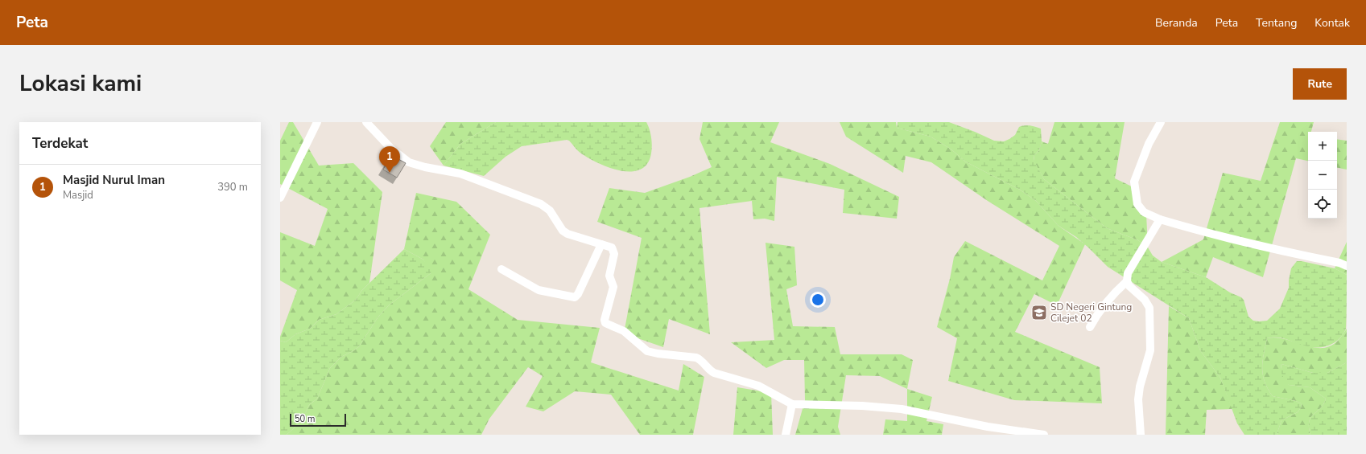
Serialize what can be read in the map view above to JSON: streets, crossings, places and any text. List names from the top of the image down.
{
  "places": {
    "school or university": ["SD Negeri Gintung Cilejet 02"]
  },
  "scale_bar": "50 m",
  "page": {
    "header": "Peta",
    "nav": [
      "Beranda",
      "Peta",
      "Tentang",
      "Kontak"
    ],
    "title": "Lokasi kami",
    "buttons": "Rute",
    "heading": "Terdekat",
    "map_buttons": ["+", "−"],
    "pins": "1",
    "list": [
      {
        "mark": "1",
        "name": "Masjid Nurul Iman",
        "note": "Masjid",
        "value": "390 m"
      }
    ],
    "scale": "50 m"
  }
}
